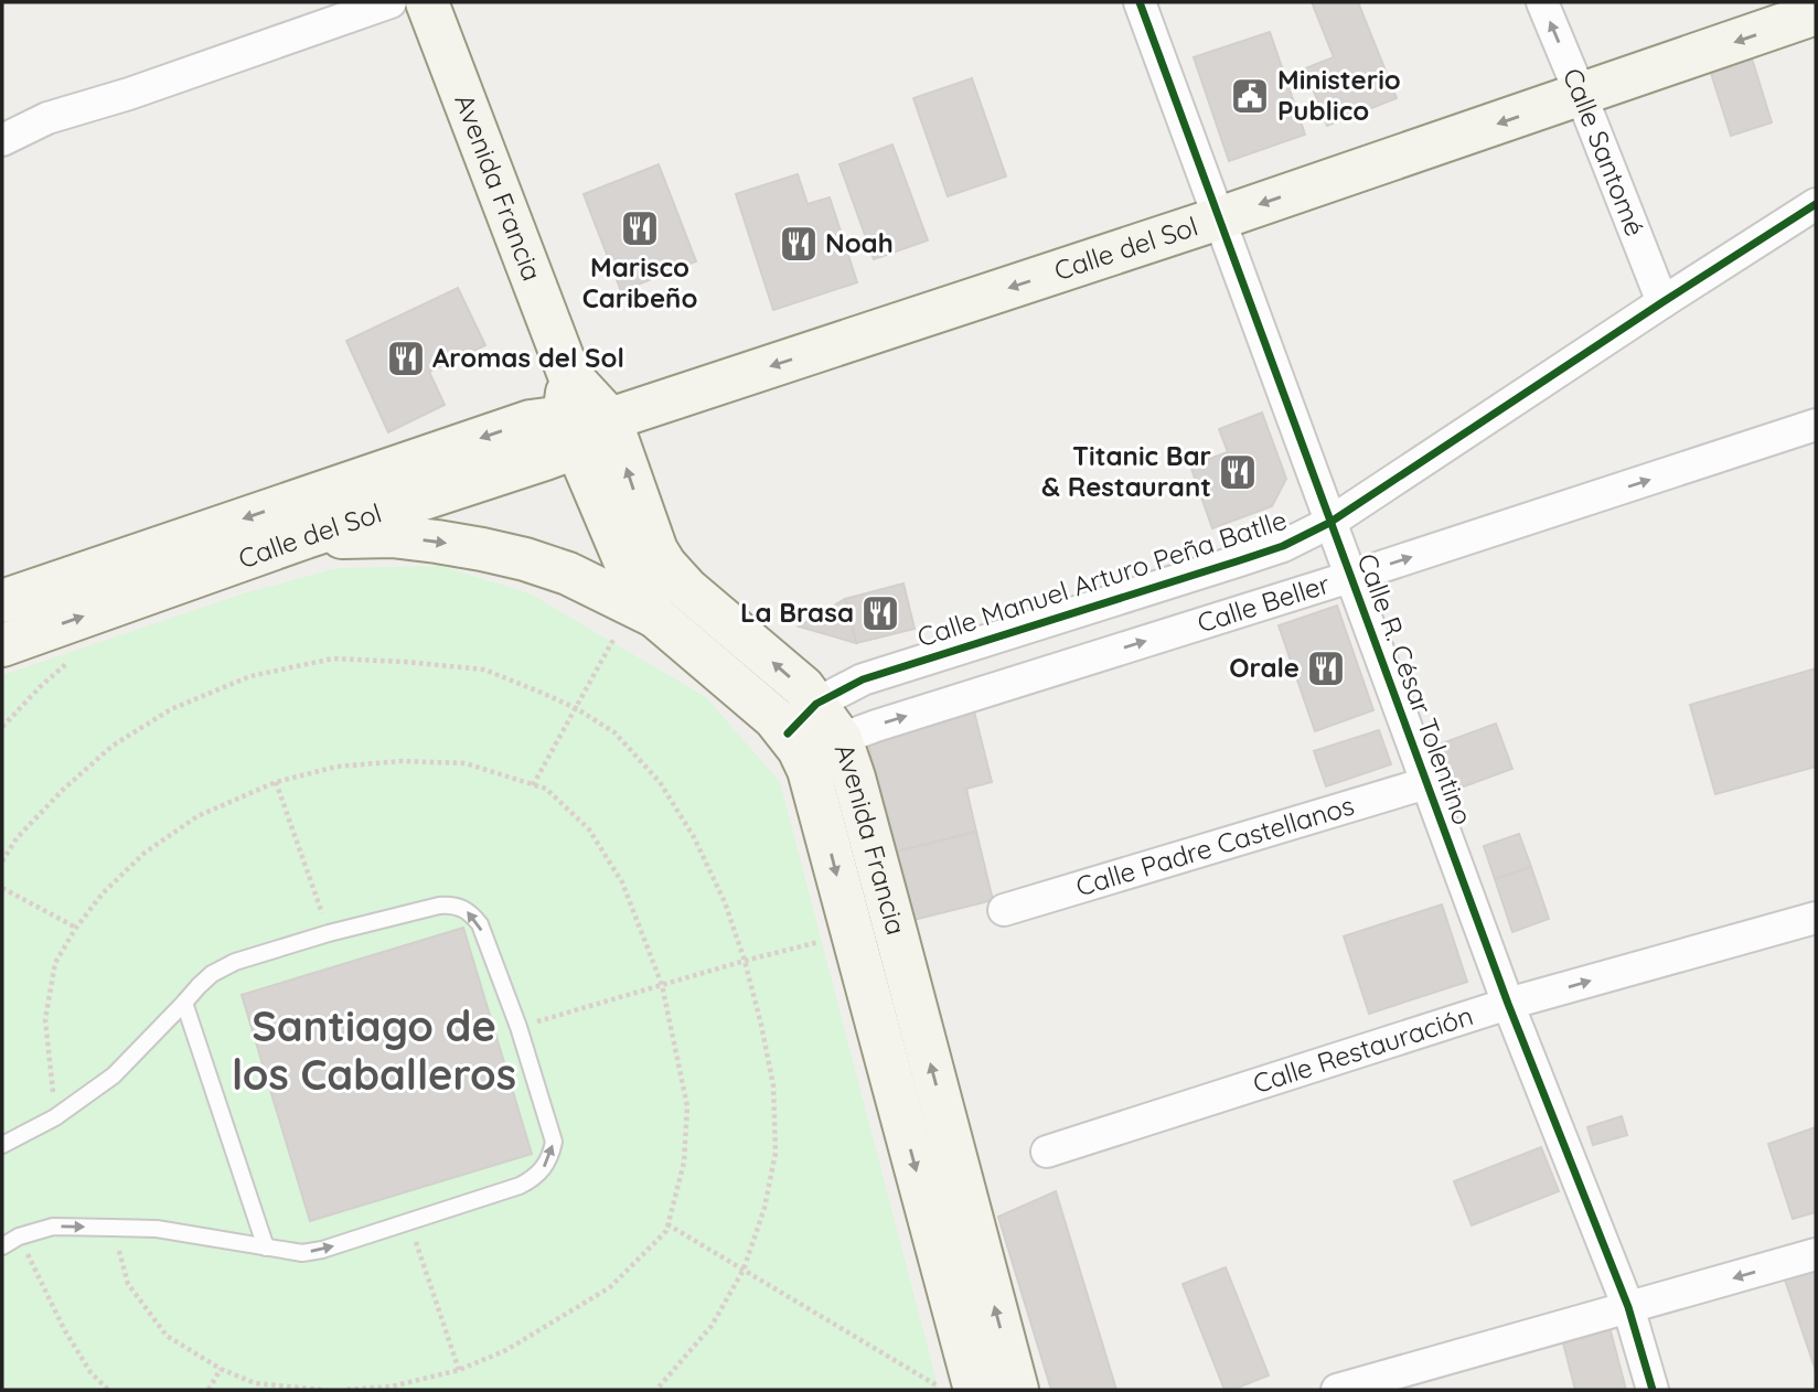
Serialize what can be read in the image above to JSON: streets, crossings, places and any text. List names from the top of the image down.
{
  "streets": {
    "main road": ["Avenida Francia", "Calle del Sol"],
    "street": [
      "Calle Santomé",
      "Calle Manuel Arturo Peña Batlle",
      "Calle Beller",
      "Calle R. César Tolentino",
      "Calle Padre Castellanos",
      "Calle Restauración"
    ]
  },
  "crossings": [
    ["Calle Santomé", "Calle del Sol"],
    ["Calle Santomé", "Calle Manuel Arturo Peña Batlle"],
    ["Avenida Francia", "Calle del Sol"],
    ["Avenida Francia", "Calle Manuel Arturo Peña Batlle"],
    ["Avenida Francia", "Calle Beller"],
    ["Calle del Sol", "Calle R. César Tolentino"],
    ["Calle Manuel Arturo Peña Batlle", "Calle Beller"],
    ["Calle Manuel Arturo Peña Batlle", "Calle R. César Tolentino"],
    ["Calle Beller", "Calle R. César Tolentino"],
    ["Calle R. César Tolentino", "Calle Padre Castellanos"],
    ["Calle R. César Tolentino", "Calle Restauración"]
  ],
  "one_way": ["Calle Beller", "Calle Restauración"],
  "districts": ["Santiago de los Caballeros"],
  "places": {
    "public building": ["Ministerio Publico"],
    "restaurant": [
      "Marisco Caribeño",
      "Noah",
      "Aromas del Sol",
      "Titanic Bar & Restaurant",
      "La Brasa",
      "Orale"
    ]
  }
}
